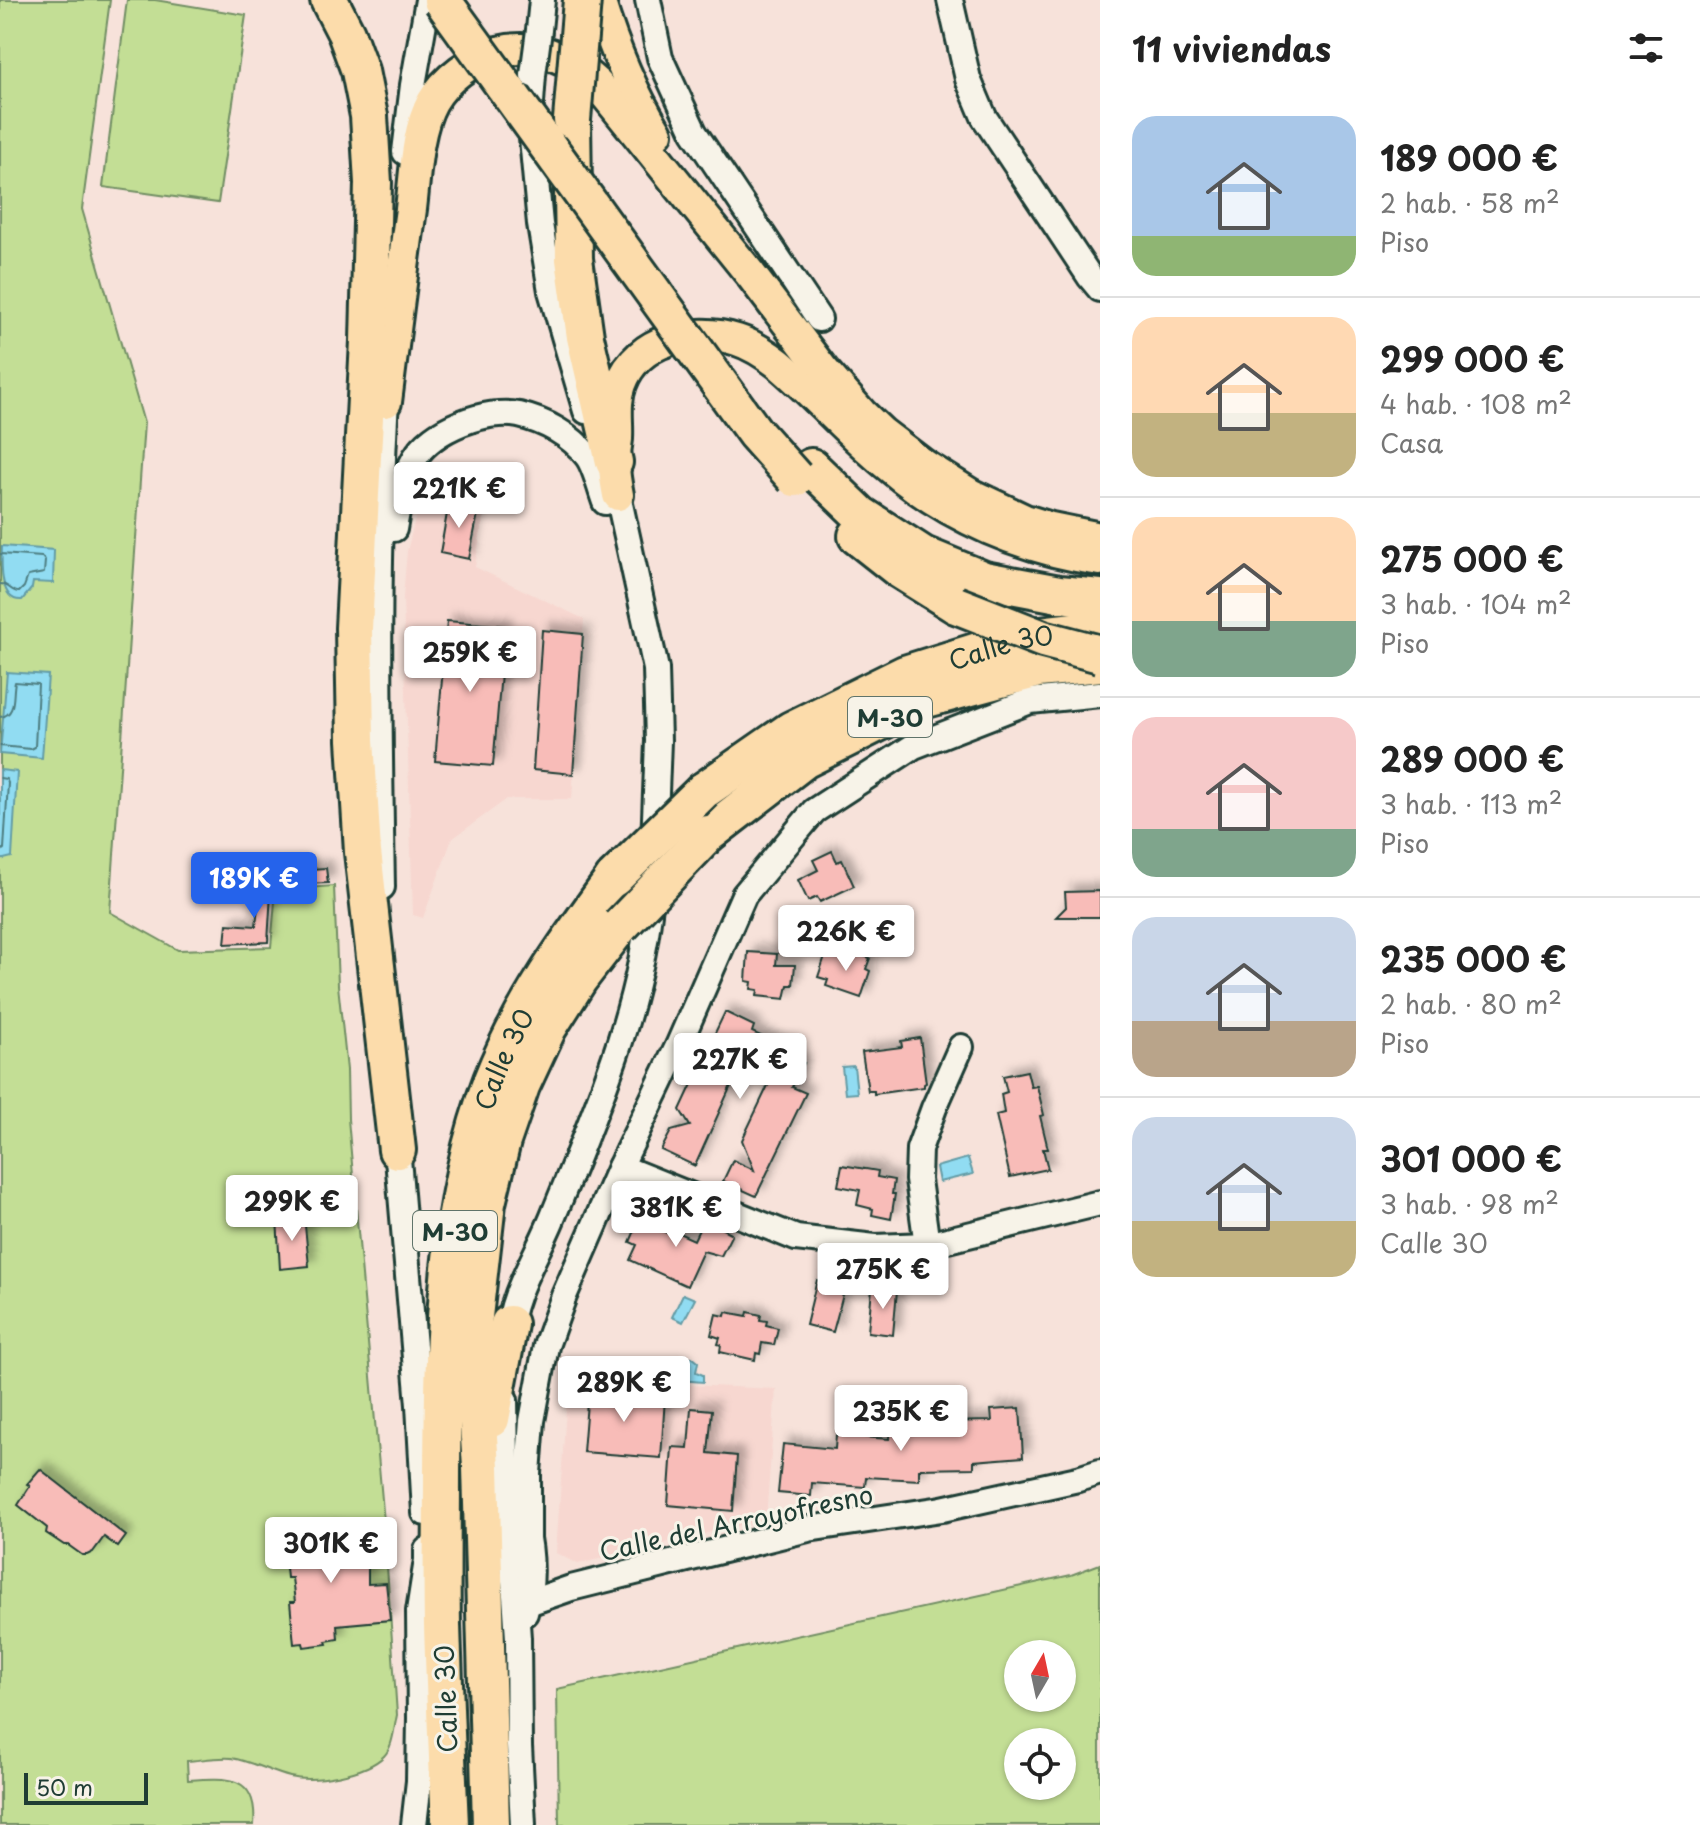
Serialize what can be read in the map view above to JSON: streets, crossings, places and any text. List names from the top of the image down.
{
  "streets": {
    "highway": ["Calle 30", "M-30"],
    "street": ["Calle del Arroyofresno"]
  },
  "scale_bar": "50 m",
  "north": "top",
  "page": {
    "heading": "11 viviendas",
    "list": [
      {
        "name": "189 000 €",
        "note": "2 hab. · 58 m² · Piso"
      },
      {
        "name": "299 000 €",
        "note": "4 hab. · 108 m² · Casa"
      },
      {
        "name": "275 000 €",
        "note": "3 hab. · 104 m² · Piso"
      },
      {
        "name": "289 000 €",
        "note": "3 hab. · 113 m² · Piso"
      },
      {
        "name": "235 000 €",
        "note": "2 hab. · 80 m² · Piso"
      },
      {
        "name": "301 000 €",
        "note": "3 hab. · 98 m² · Calle 30"
      }
    ],
    "price": [
      "221K €",
      "259K €",
      "189K €",
      "226K €",
      "227K €",
      "299K €",
      "381K €",
      "275K €",
      "289K €",
      "235K €",
      "301K €"
    ],
    "scale": "50 m"
  }
}
